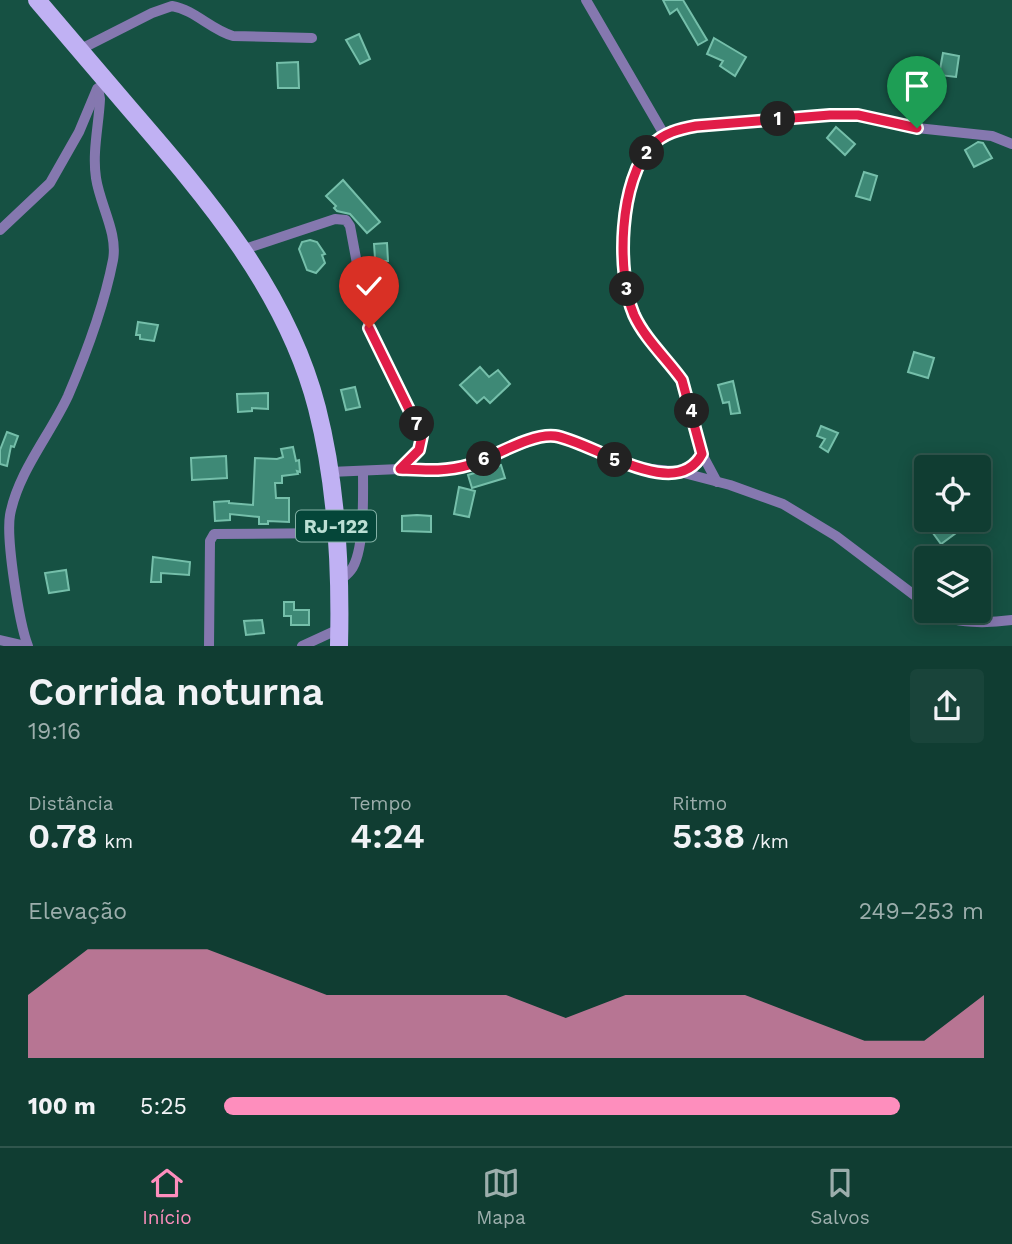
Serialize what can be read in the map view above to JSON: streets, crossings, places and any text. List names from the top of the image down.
{
  "streets": {
    "main road": ["RJ-122"]
  },
  "page": {
    "pins": [
      "1",
      "2",
      "3",
      "4",
      "7",
      "6",
      "5"
    ],
    "heading": ["Corrida noturna", "19:16"],
    "stats": [
      ["Distância", "0.78 km"],
      ["Tempo", "4:24"],
      ["Ritmo", "5:38 /km"]
    ],
    "chart": ["Elevação", "249–253 m"],
    "list": [
      {
        "name": "100 m",
        "note": "5:25"
      }
    ],
    "tabs": ["Início", "Mapa", "Salvos"]
  }
}
